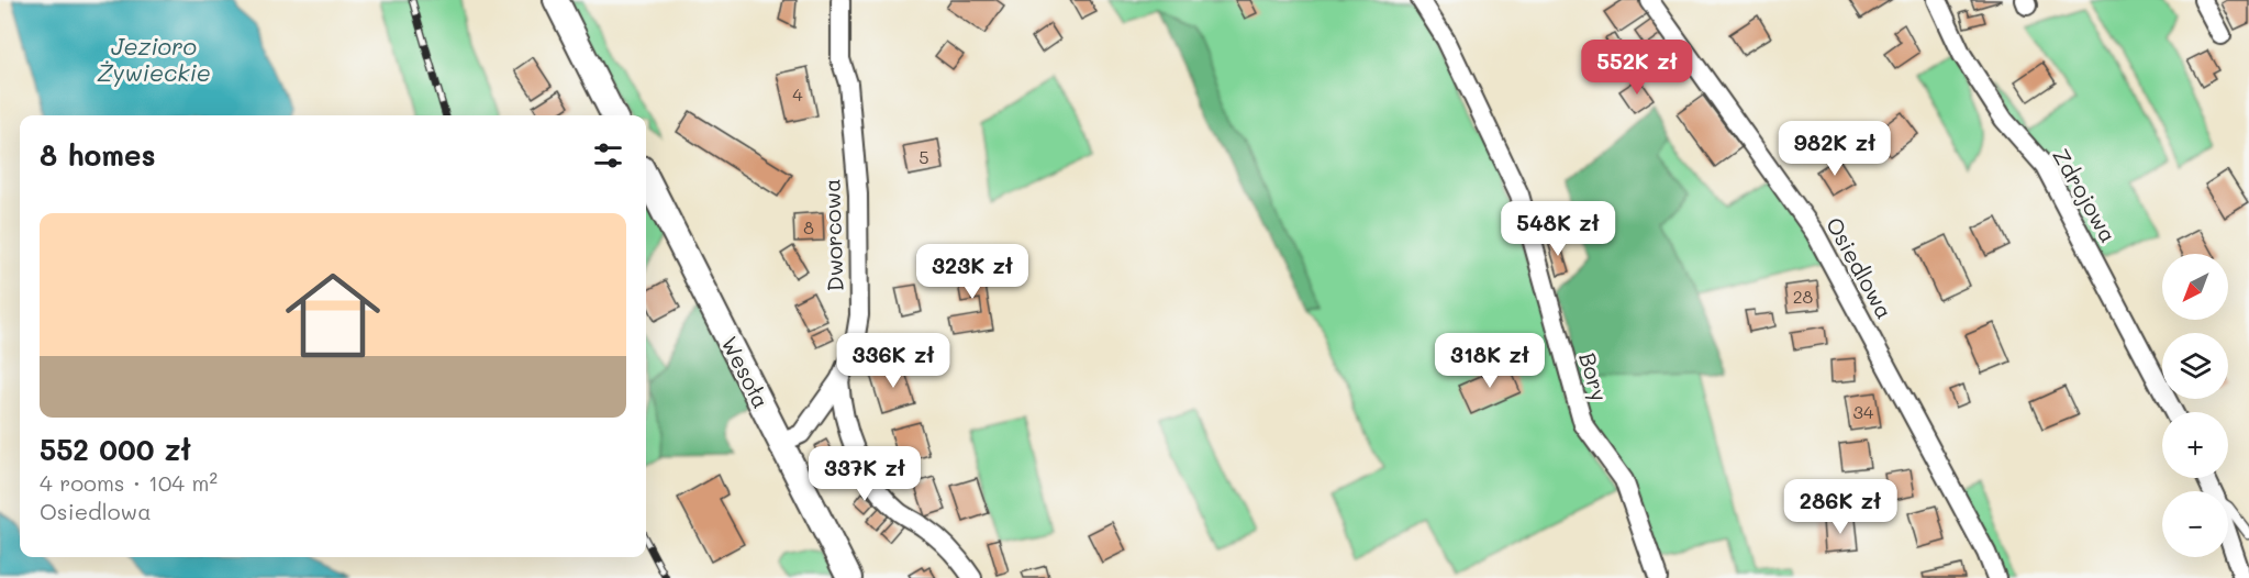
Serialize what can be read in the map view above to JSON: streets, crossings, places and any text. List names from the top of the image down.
{
  "streets": {
    "main road": ["Wesoła"],
    "street": [
      "Zdrojowa",
      "Dworcowa",
      "Osiedlowa",
      "Bory"
    ]
  },
  "crossings": [
    ["Dworcowa", "Wesoła"]
  ],
  "water": ["Jezioro Żywieckie"],
  "house_numbers": [
    "4",
    "5",
    "8",
    "28",
    "34"
  ],
  "north": "bottom left",
  "page": {
    "price": [
      "552K zł",
      "982K zł",
      "548K zł",
      "323K zł",
      "336K zł",
      "318K zł",
      "337K zł",
      "286K zł"
    ],
    "heading": "8 homes",
    "list": [
      {
        "name": "552 000 zł",
        "note": "4 rooms · 104 m² · Osiedlowa"
      }
    ],
    "map_buttons": ["+", "−"]
  }
}
